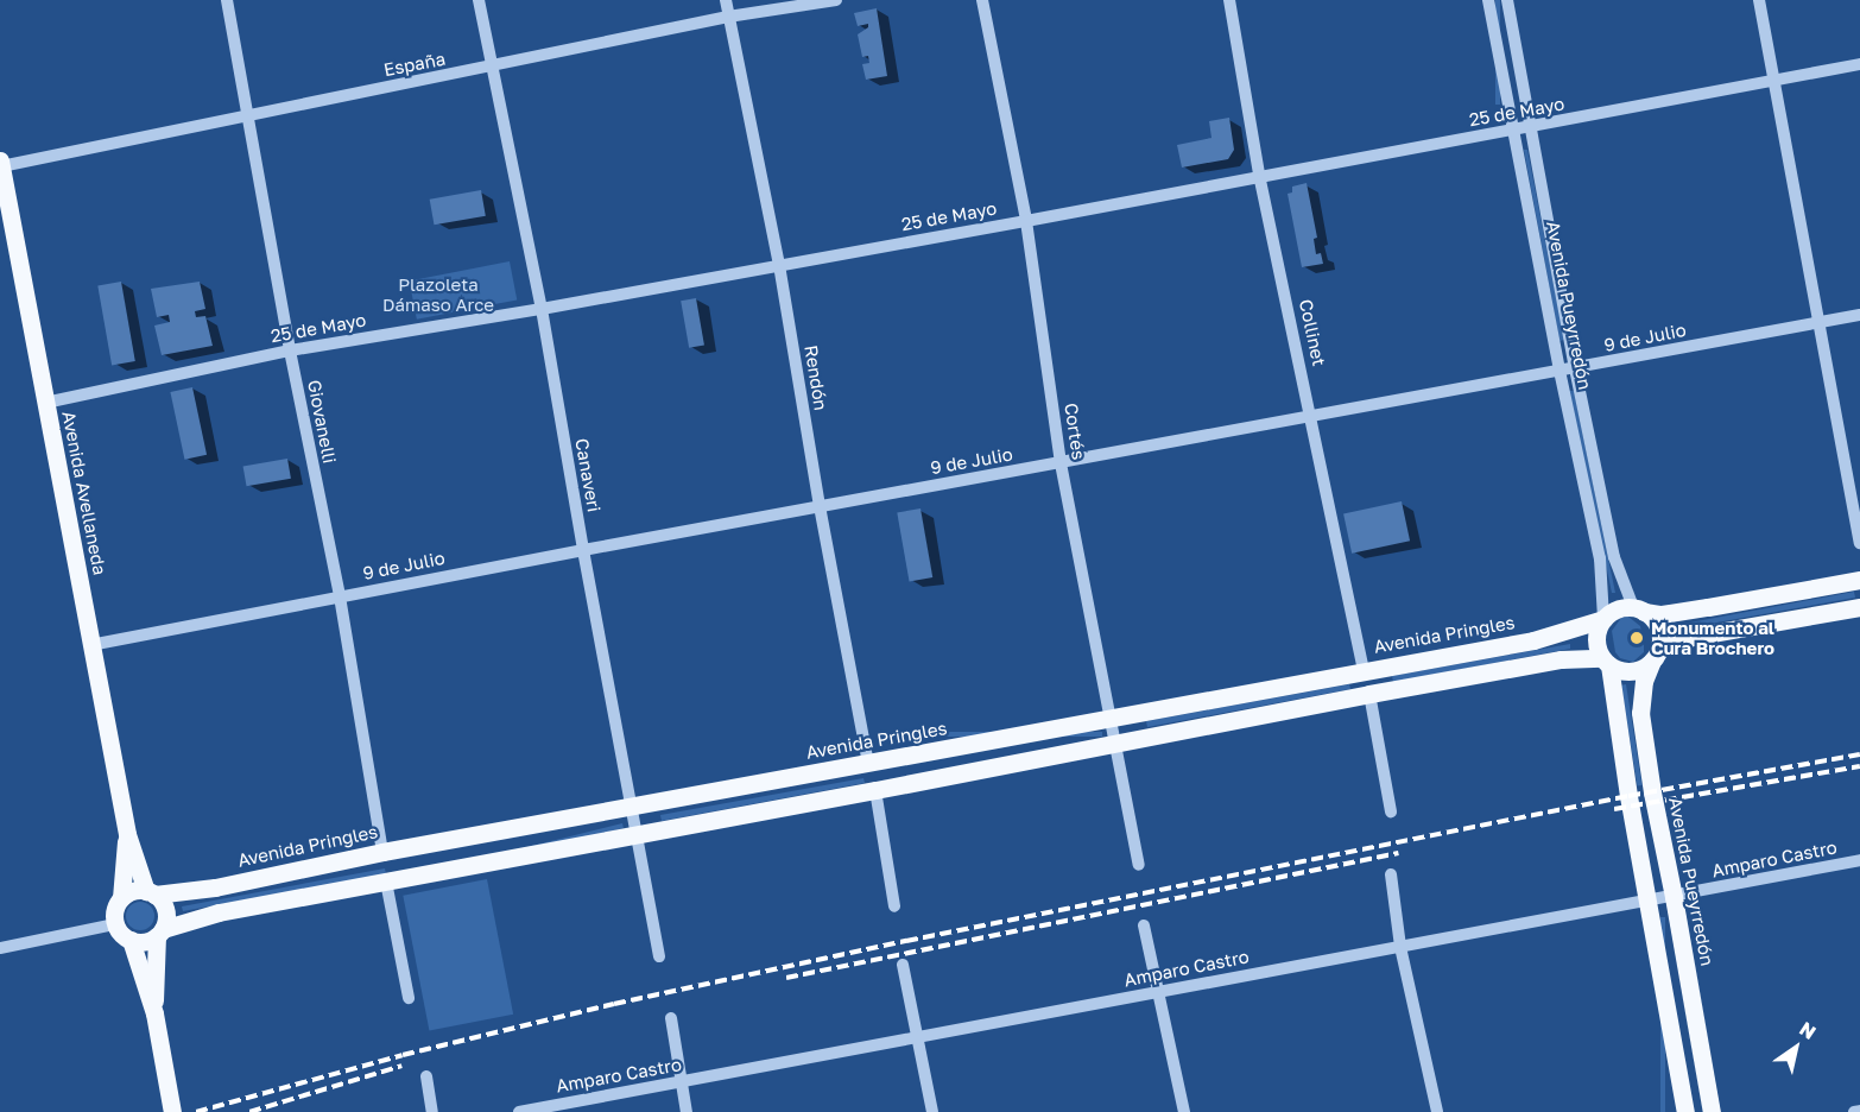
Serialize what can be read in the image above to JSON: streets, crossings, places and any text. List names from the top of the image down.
{
  "streets": {
    "main road": ["Avenida Pueyrredón", "Avenida Avellaneda", "Avenida Pringles"],
    "street": [
      "España",
      "25 de Mayo",
      "Collinet",
      "9 de Julio",
      "Rendón",
      "Giovanelli",
      "Cortés",
      "Canaveri",
      "Amparo Castro"
    ]
  },
  "crossings": [
    ["España", "Rendón"],
    ["España", "Giovanelli"],
    ["España", "Canaveri"],
    ["España", "Avenida Avellaneda"],
    ["25 de Mayo", "Avenida Pueyrredón"],
    ["25 de Mayo", "Collinet"],
    ["25 de Mayo", "Rendón"],
    ["25 de Mayo", "Giovanelli"],
    ["25 de Mayo", "Cortés"],
    ["25 de Mayo", "Canaveri"],
    ["25 de Mayo", "Avenida Avellaneda"],
    ["Avenida Pueyrredón", "9 de Julio"],
    ["Avenida Pueyrredón", "Avenida Pringles"],
    ["Avenida Pueyrredón", "Amparo Castro"],
    ["Collinet", "9 de Julio"],
    ["Collinet", "Avenida Pringles"],
    ["9 de Julio", "Rendón"],
    ["9 de Julio", "Giovanelli"],
    ["9 de Julio", "Cortés"],
    ["9 de Julio", "Canaveri"],
    ["9 de Julio", "Avenida Avellaneda"],
    ["Rendón", "Avenida Pringles"],
    ["Giovanelli", "Avenida Pringles"],
    ["Cortés", "Avenida Pringles"],
    ["Canaveri", "Avenida Pringles"],
    ["Avenida Avellaneda", "Avenida Pringles"]
  ],
  "parks": ["Plazoleta Dámaso Arce"],
  "places": ["Monumento al Cura Brochero"],
  "north": "top right"
}
